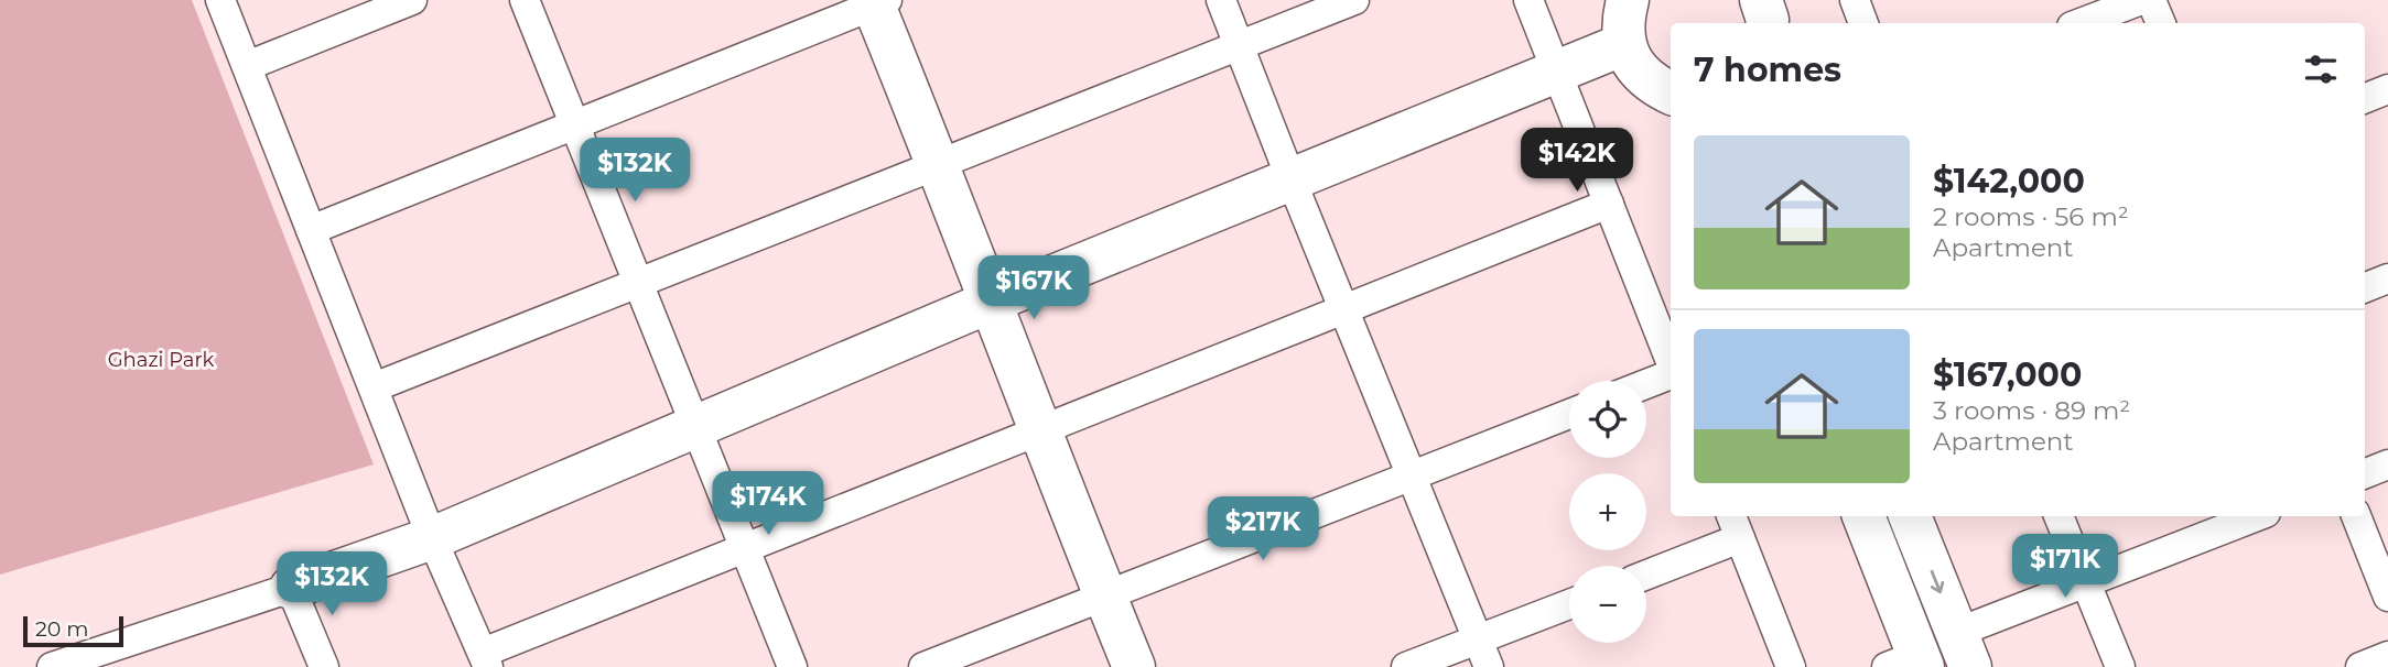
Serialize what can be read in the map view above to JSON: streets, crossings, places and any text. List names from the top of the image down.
{
  "parks": ["Ghazi Park"],
  "scale_bar": "20 m",
  "page": {
    "heading": "7 homes",
    "list": [
      {
        "name": "$142,000",
        "note": "2 rooms · 56 m² · Apartment"
      },
      {
        "name": "$167,000",
        "note": "3 rooms · 89 m² · Apartment"
      }
    ],
    "price": [
      "$142K",
      "$132K",
      "$167K",
      "$174K",
      "$217K",
      "$171K",
      "$132K"
    ],
    "map_buttons": ["+", "−"],
    "scale": "20 m"
  }
}
